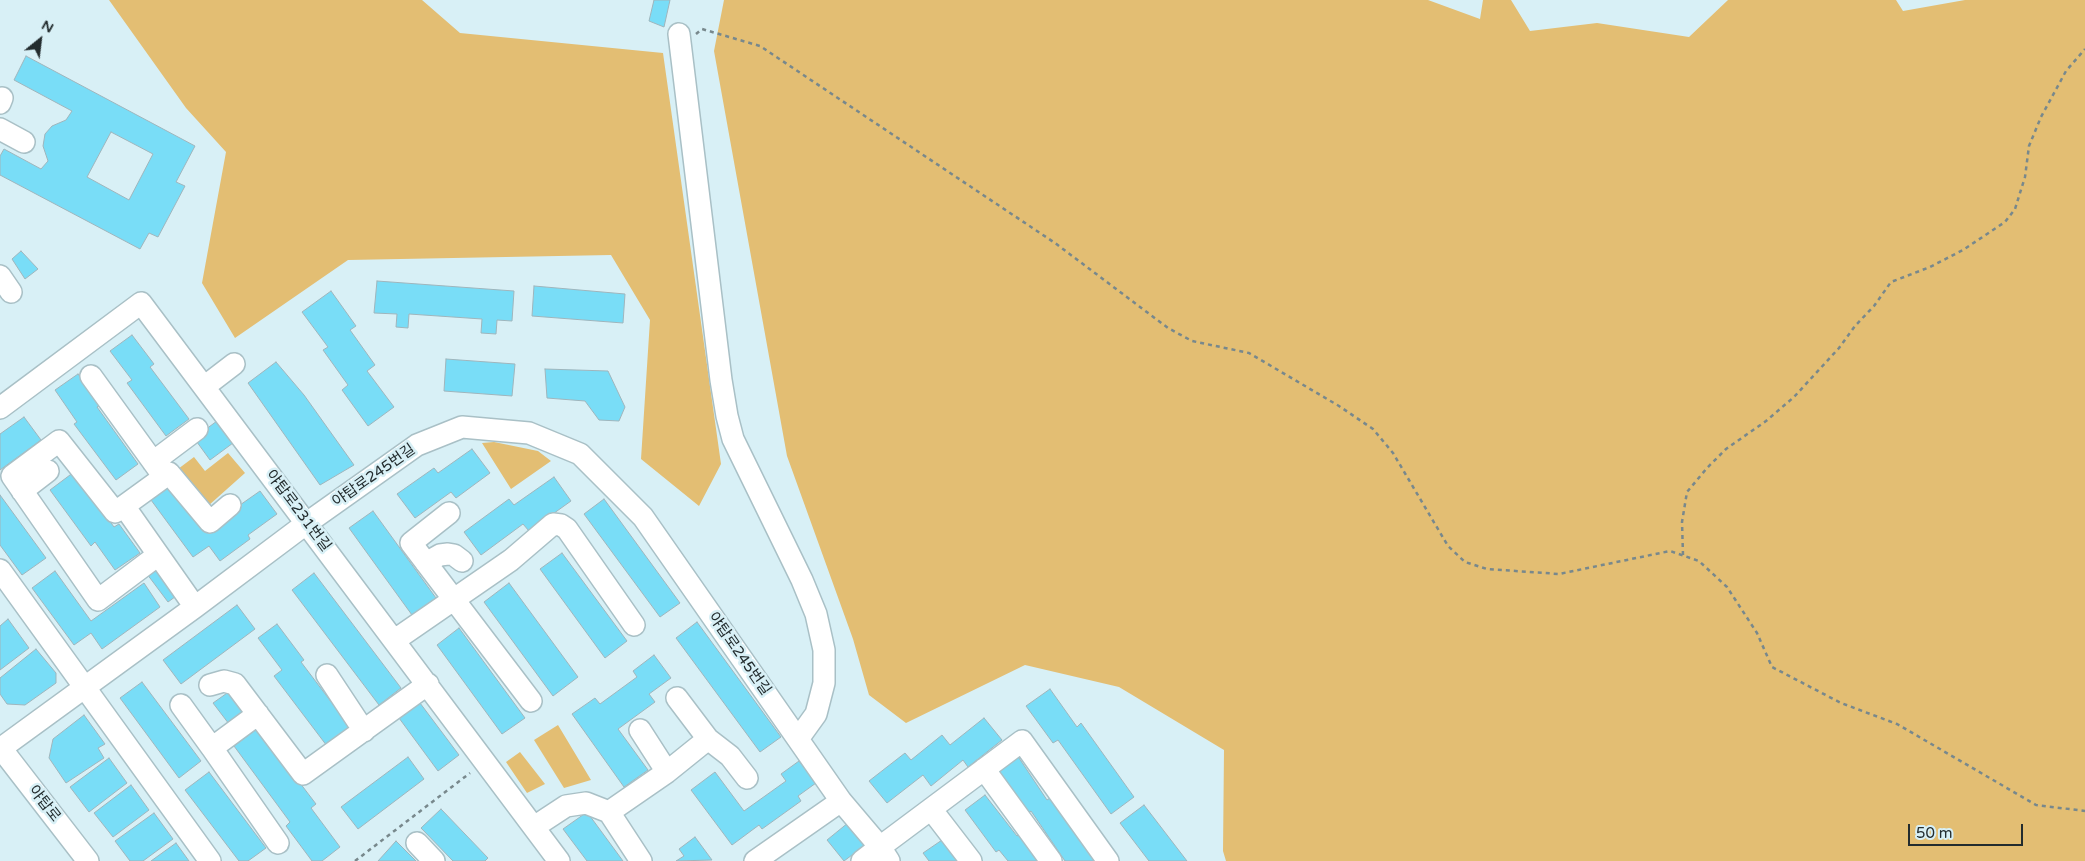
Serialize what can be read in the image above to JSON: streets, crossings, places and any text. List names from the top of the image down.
{
  "streets": {
    "street": ["야탑로245번길", "야탑로231번길", "야탑로"]
  },
  "crossings": [
    ["야탑로245번길", "야탑로231번길"],
    ["야탑로245번길", "야탑로"]
  ],
  "scale_bar": "50 m",
  "north": "top right"
}
